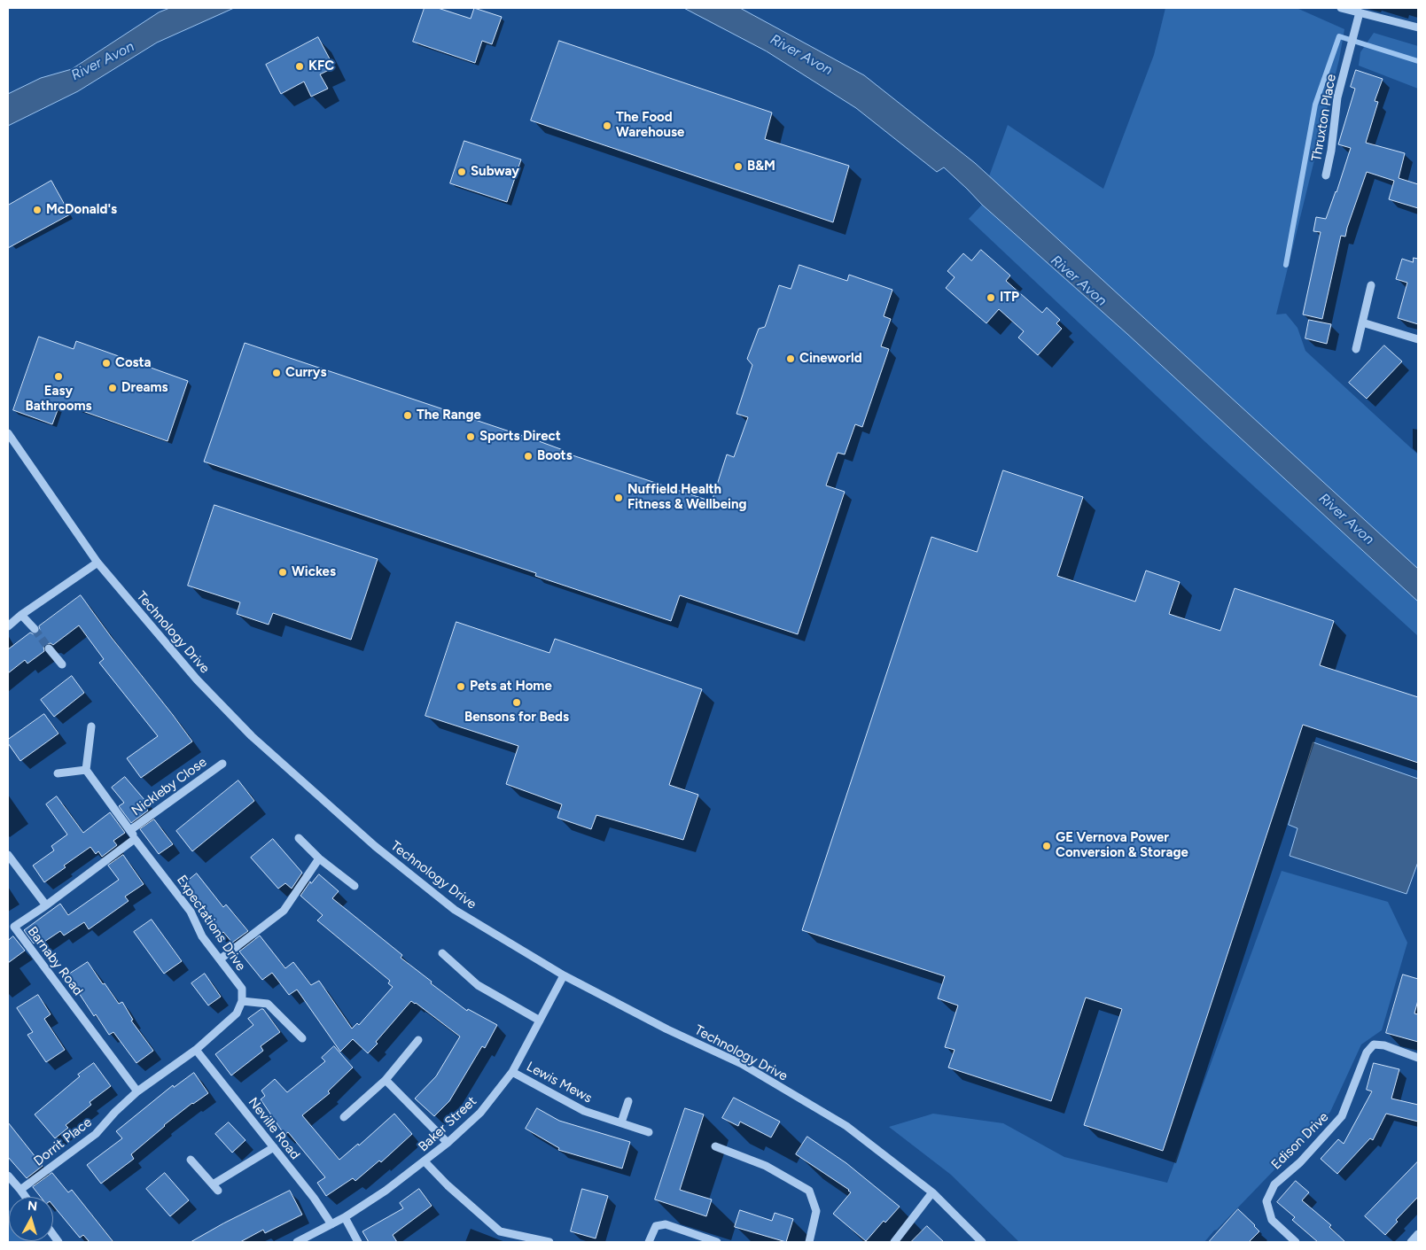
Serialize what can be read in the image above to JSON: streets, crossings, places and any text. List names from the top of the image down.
{
  "streets": {
    "street": [
      "Thruxton Place",
      "Technology Drive",
      "Nickleby Close",
      "Expectations Drive",
      "Barnaby Road",
      "Lewis Mews",
      "Baker Street",
      "Neville Road",
      "Edison Drive",
      "Dorrit Place"
    ]
  },
  "crossings": [
    ["Technology Drive", "Baker Street"],
    ["Nickleby Close", "Expectations Drive"],
    ["Barnaby Road", "Dorrit Place"],
    ["Lewis Mews", "Baker Street"],
    ["Baker Street", "Neville Road"]
  ],
  "water": ["River Avon"],
  "places": [
    "KFC",
    "The Food Warehouse",
    "B&M",
    "Subway",
    "McDonald's",
    "ITP",
    "Cineworld",
    "Costa",
    "Currys",
    "Easy Bathrooms",
    "Dreams",
    "The Range",
    "Sports Direct",
    "Boots",
    "Nuffield Health Fitness & Wellbeing",
    "Wickes",
    "Pets at Home",
    "Bensons for Beds",
    "GE Vernova Power Conversion & Storage"
  ],
  "north": "top"
}
